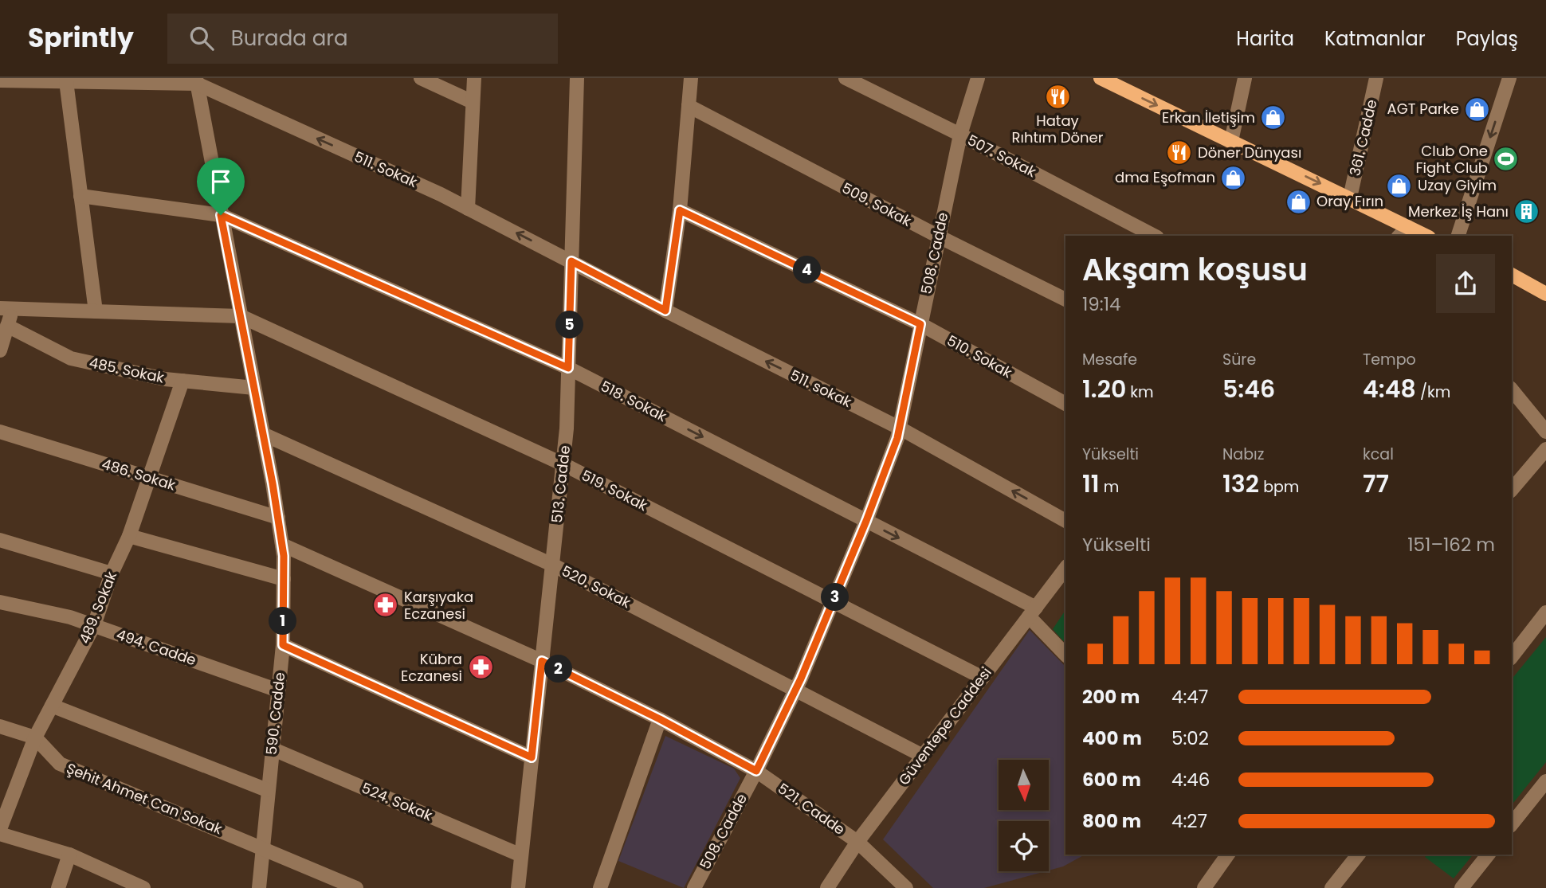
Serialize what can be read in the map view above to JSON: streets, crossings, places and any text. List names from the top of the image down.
{
  "streets": {
    "street": [
      "361. Cadde",
      "507. Sokak",
      "511. Sokak",
      "509. Sokak",
      "508. Cadde",
      "510. Sokak",
      "485. Sokak",
      "511. sokak",
      "518. Sokak",
      "486. Sokak",
      "513. Cadde",
      "519. Sokak",
      "520. Sokak",
      "489. Sokak",
      "494. Cadde",
      "590. Cadde",
      "Güventepe Caddesi",
      "Şehit Ahmet Can Sokak",
      "524. Sokak",
      "521. Cadde"
    ]
  },
  "crossings": [
    ["507. Sokak", "508. Cadde"],
    ["511. Sokak", "511. sokak"],
    ["511. Sokak", "513. Cadde"],
    ["511. Sokak", "590. Cadde"],
    ["509. Sokak", "508. Cadde"],
    ["508. Cadde", "510. Sokak"],
    ["508. Cadde", "511. sokak"],
    ["508. Cadde", "518. Sokak"],
    ["508. Cadde", "519. Sokak"],
    ["508. Cadde", "520. Sokak"],
    ["508. Cadde", "521. Cadde"],
    ["485. Sokak", "489. Sokak"],
    ["485. Sokak", "590. Cadde"],
    ["511. sokak", "513. Cadde"],
    ["518. Sokak", "513. Cadde"],
    ["518. Sokak", "590. Cadde"],
    ["518. Sokak", "Güventepe Caddesi"],
    ["486. Sokak", "489. Sokak"],
    ["486. Sokak", "590. Cadde"],
    ["513. Cadde", "519. Sokak"],
    ["513. Cadde", "520. Sokak"],
    ["513. Cadde", "524. Sokak"],
    ["513. Cadde", "521. Cadde"],
    ["519. Sokak", "590. Cadde"],
    ["519. Sokak", "Güventepe Caddesi"],
    ["520. Sokak", "590. Cadde"],
    ["520. Sokak", "Güventepe Caddesi"],
    ["489. Sokak", "494. Cadde"],
    ["489. Sokak", "Şehit Ahmet Can Sokak"],
    ["494. Cadde", "590. Cadde"],
    ["590. Cadde", "Şehit Ahmet Can Sokak"],
    ["590. Cadde", "524. Sokak"],
    ["590. Cadde", "521. Cadde"],
    ["Güventepe Caddesi", "521. Cadde"]
  ],
  "one_way": ["511. Sokak", "511. sokak", "518. Sokak"],
  "places": {
    "restaurant": ["Hatay Rıhtım Döner", "Döner Dünyası"],
    "shop": [
      "AGT Parke",
      "Erkan İletişim",
      "dma Eşofman",
      "Uzay Giyim",
      "Oray Fırın"
    ],
    "sports": ["Club One Fight Club"],
    "building": ["Merkez İş Hanı"],
    "pharmacy": ["Karşıyaka Eczanesi", "Kübra Eczanesi"]
  },
  "north": "bottom",
  "page": {
    "header": "Sprintly",
    "search": "Burada ara",
    "nav": ["Harita", "Katmanlar", "Paylaş"],
    "heading": ["Akşam koşusu", "19:14"],
    "pins": [
      "4",
      "5",
      "3",
      "1",
      "2"
    ],
    "stats": [
      ["Mesafe", "1.20 km"],
      ["Süre", "5:46"],
      ["Tempo", "4:48 /km"],
      ["Yükselti", "11 m"],
      ["Nabız", "132 bpm"],
      ["kcal", "77"]
    ],
    "chart": ["Yükselti", "151–162 m"],
    "list": [
      {
        "name": "200 m",
        "note": "4:47"
      },
      {
        "name": "400 m",
        "note": "5:02"
      },
      {
        "name": "600 m",
        "note": "4:46"
      },
      {
        "name": "800 m",
        "note": "4:27"
      }
    ]
  }
}
